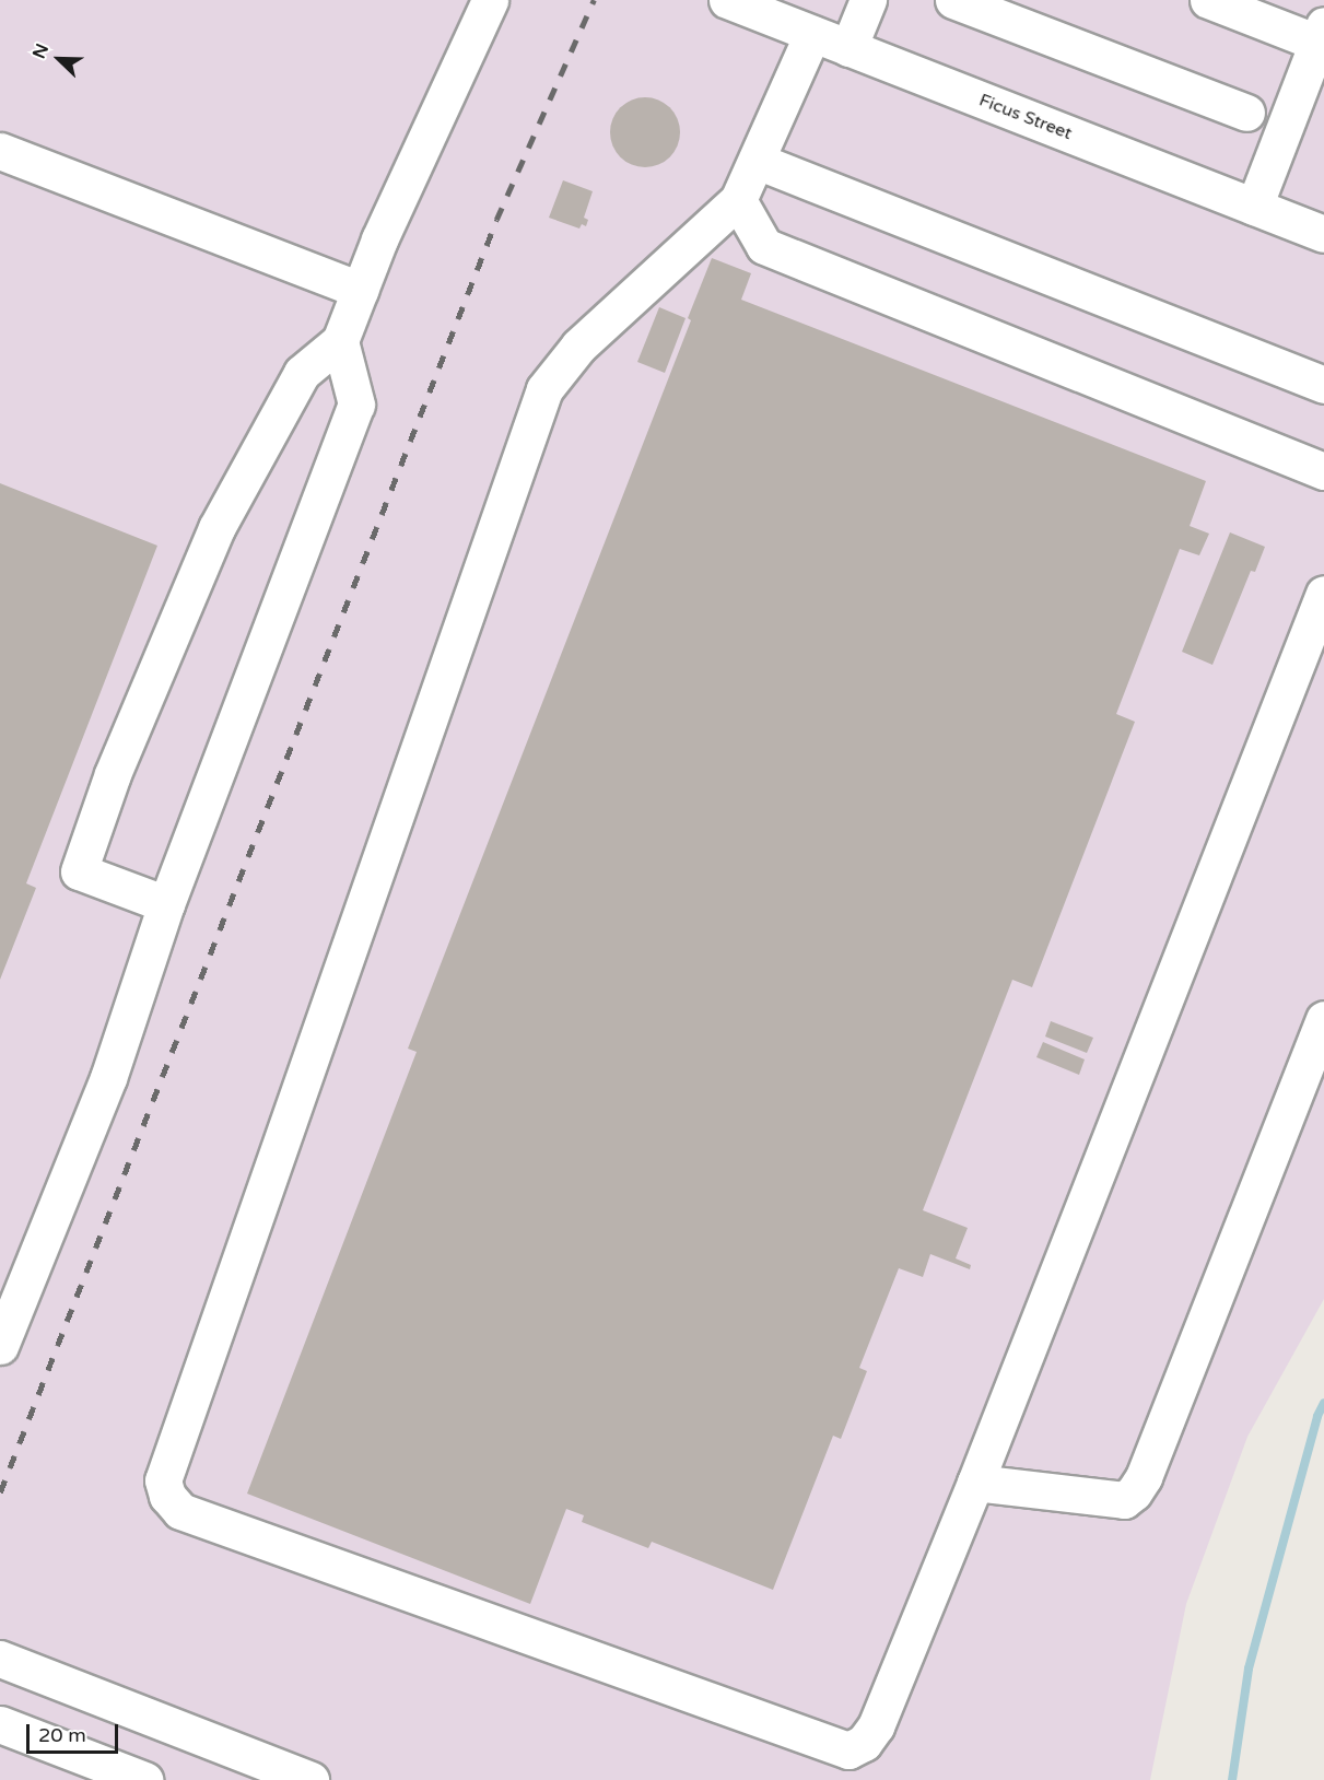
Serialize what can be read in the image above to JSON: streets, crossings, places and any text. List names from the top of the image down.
{
  "streets": {
    "street": ["Ficus Street"]
  },
  "scale_bar": "20 m",
  "north": "top left"
}
